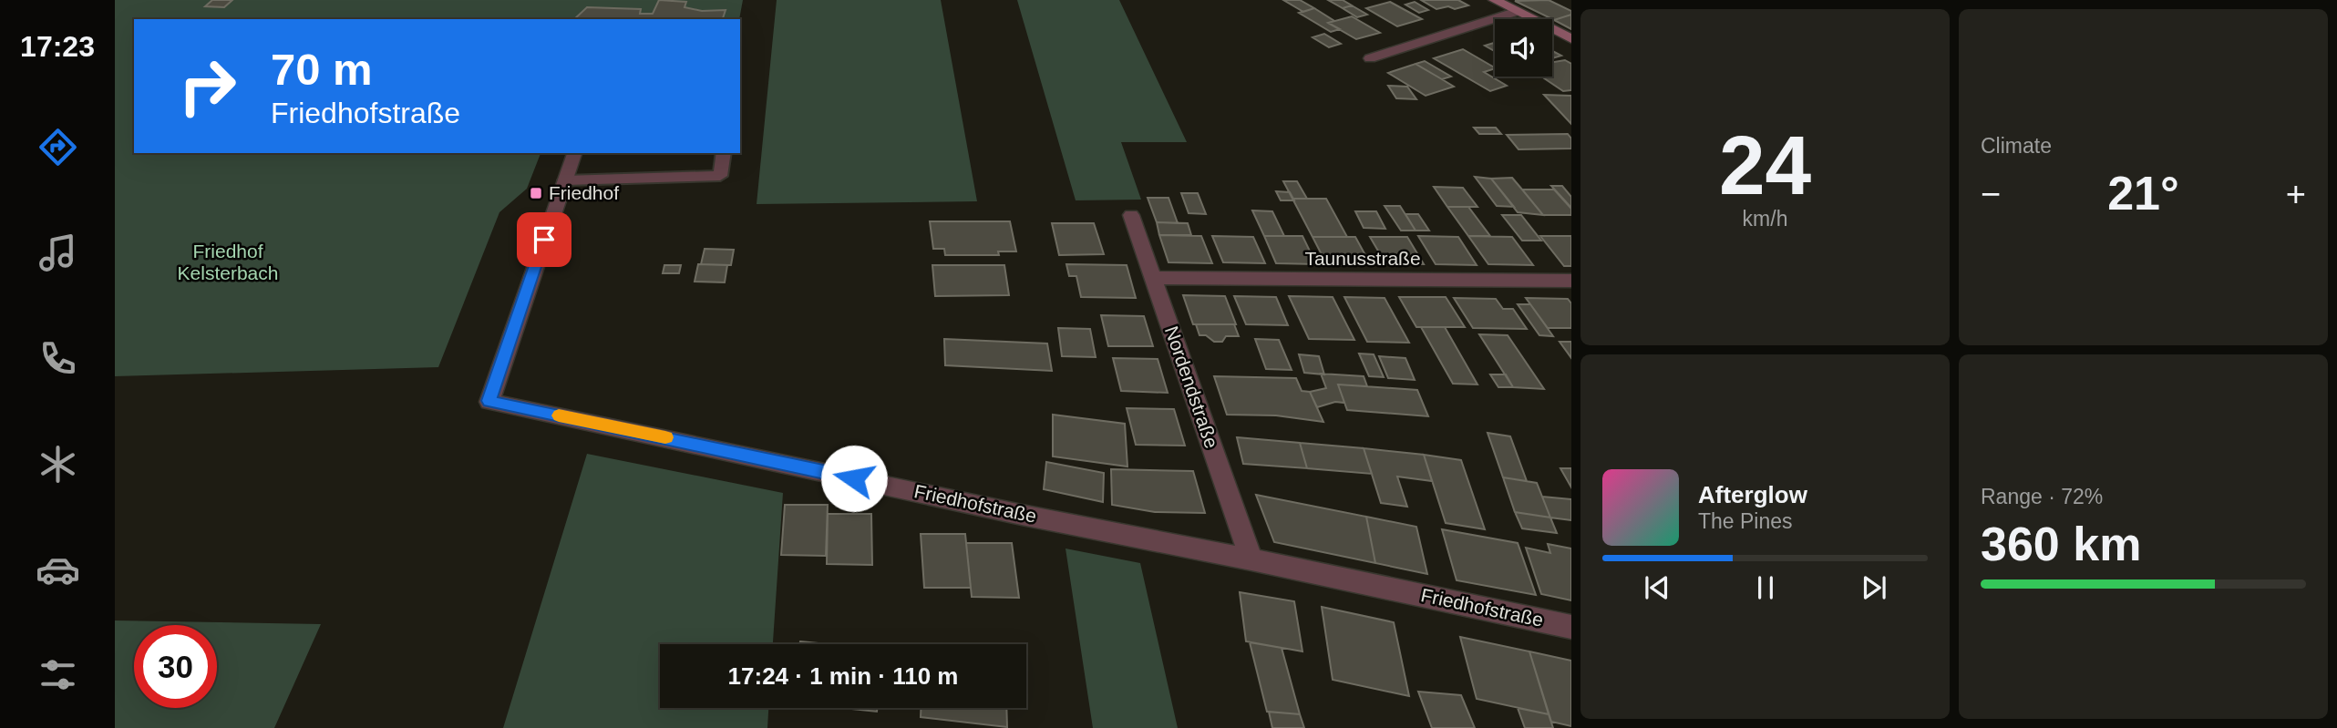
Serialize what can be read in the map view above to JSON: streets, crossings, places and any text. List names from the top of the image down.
{
  "streets": {
    "street": ["Taunusstraße", "Nordendstraße", "Friedhofstraße"]
  },
  "crossings": [
    ["Taunusstraße", "Nordendstraße"],
    ["Nordendstraße", "Friedhofstraße"]
  ],
  "parks": ["Friedhof Kelsterbach"],
  "places": {
    "transit": ["Friedhof"]
  },
  "page": {
    "tabs": "17:23",
    "tile": [
      ["24", "km/h"],
      "Climate",
      ["Range · 72%", "360 km"]
    ],
    "turn": ["70 m", "Friedhofstraße"],
    "heat": ["−", "21°", "+"],
    "song": ["Afterglow", "The Pines"],
    "limit": "30",
    "trip": "17:24 · 1 min · 110 m"
  }
}
